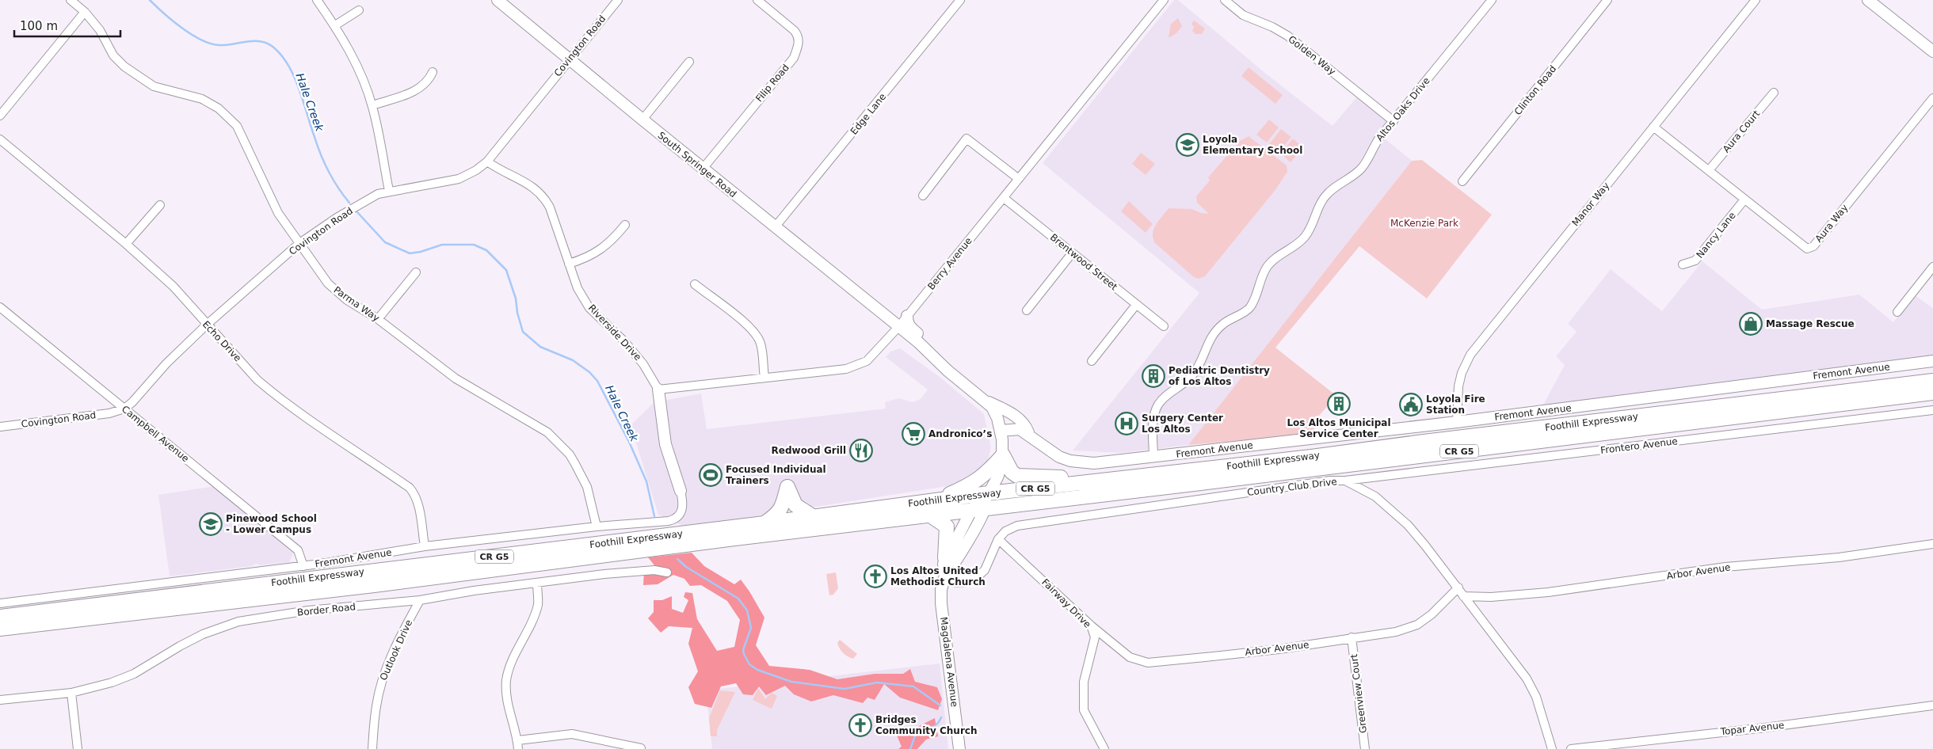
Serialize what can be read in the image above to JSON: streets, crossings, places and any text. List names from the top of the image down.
{
  "streets": {
    "highway": ["Foothill Expressway", "CR G5"],
    "street": [
      "Covington Road",
      "Golden Way",
      "Filip Road",
      "Clinton Road",
      "Altos Oaks Drive",
      "Edge Lane",
      "Aura Court",
      "South Springer Road",
      "Manor Way",
      "Aura Way",
      "Nancy Lane",
      "Brentwood Street",
      "Berry Avenue",
      "Parma Way",
      "Riverside Drive",
      "Echo Drive",
      "Fremont Avenue",
      "Campbell Avenue",
      "Frontero Avenue",
      "Country Club Drive",
      "Arbor Avenue",
      "Fairway Drive",
      "Border Road",
      "Outlook Drive",
      "Magdalena Avenue",
      "Greenview Court",
      "Topar Avenue"
    ]
  },
  "crossings": [
    ["Covington Road", "South Springer Road"],
    ["Covington Road", "Parma Way"],
    ["Covington Road", "Riverside Drive"],
    ["Covington Road", "Echo Drive"],
    ["Covington Road", "Campbell Avenue"],
    ["Golden Way", "Altos Oaks Drive"],
    ["Filip Road", "South Springer Road"],
    ["Altos Oaks Drive", "Fremont Avenue"],
    ["Edge Lane", "South Springer Road"],
    ["Aura Court", "Aura Way"],
    ["South Springer Road", "Berry Avenue"],
    ["South Springer Road", "Fremont Avenue"],
    ["South Springer Road", "Foothill Expressway"],
    ["South Springer Road", "Magdalena Avenue"],
    ["Manor Way", "Aura Way"],
    ["Manor Way", "Fremont Avenue"],
    ["Aura Way", "Nancy Lane"],
    ["Brentwood Street", "Berry Avenue"],
    ["Berry Avenue", "Riverside Drive"],
    ["Parma Way", "Fremont Avenue"],
    ["Riverside Drive", "Fremont Avenue"],
    ["Echo Drive", "Fremont Avenue"],
    ["Fremont Avenue", "Campbell Avenue"],
    ["Foothill Expressway", "Magdalena Avenue"],
    ["Frontero Avenue", "Country Club Drive"],
    ["Country Club Drive", "Arbor Avenue"],
    ["Country Club Drive", "Fairway Drive"],
    ["Country Club Drive", "Magdalena Avenue"],
    ["Arbor Avenue", "Fairway Drive"],
    ["Arbor Avenue", "Greenview Court"],
    ["Border Road", "Outlook Drive"]
  ],
  "water": ["Hale Creek"],
  "parks": ["McKenzie Park"],
  "places": {
    "school or university": ["Loyola Elementary School", "Pinewood School - Lower Campus"],
    "shop": ["Massage Rescue"],
    "building": ["Pediatric Dentistry of Los Altos", "Los Altos Municipal Service Center"],
    "public building": ["Loyola Fire Station"],
    "hospital": ["Surgery Center Los Altos"],
    "supermarket": ["Andronico’s"],
    "restaurant": ["Redwood Grill"],
    "sports": ["Focused Individual Trainers"],
    "church": ["Los Altos United Methodist Church", "Bridges Community Church"]
  },
  "scale_bar": "100 m"
}
